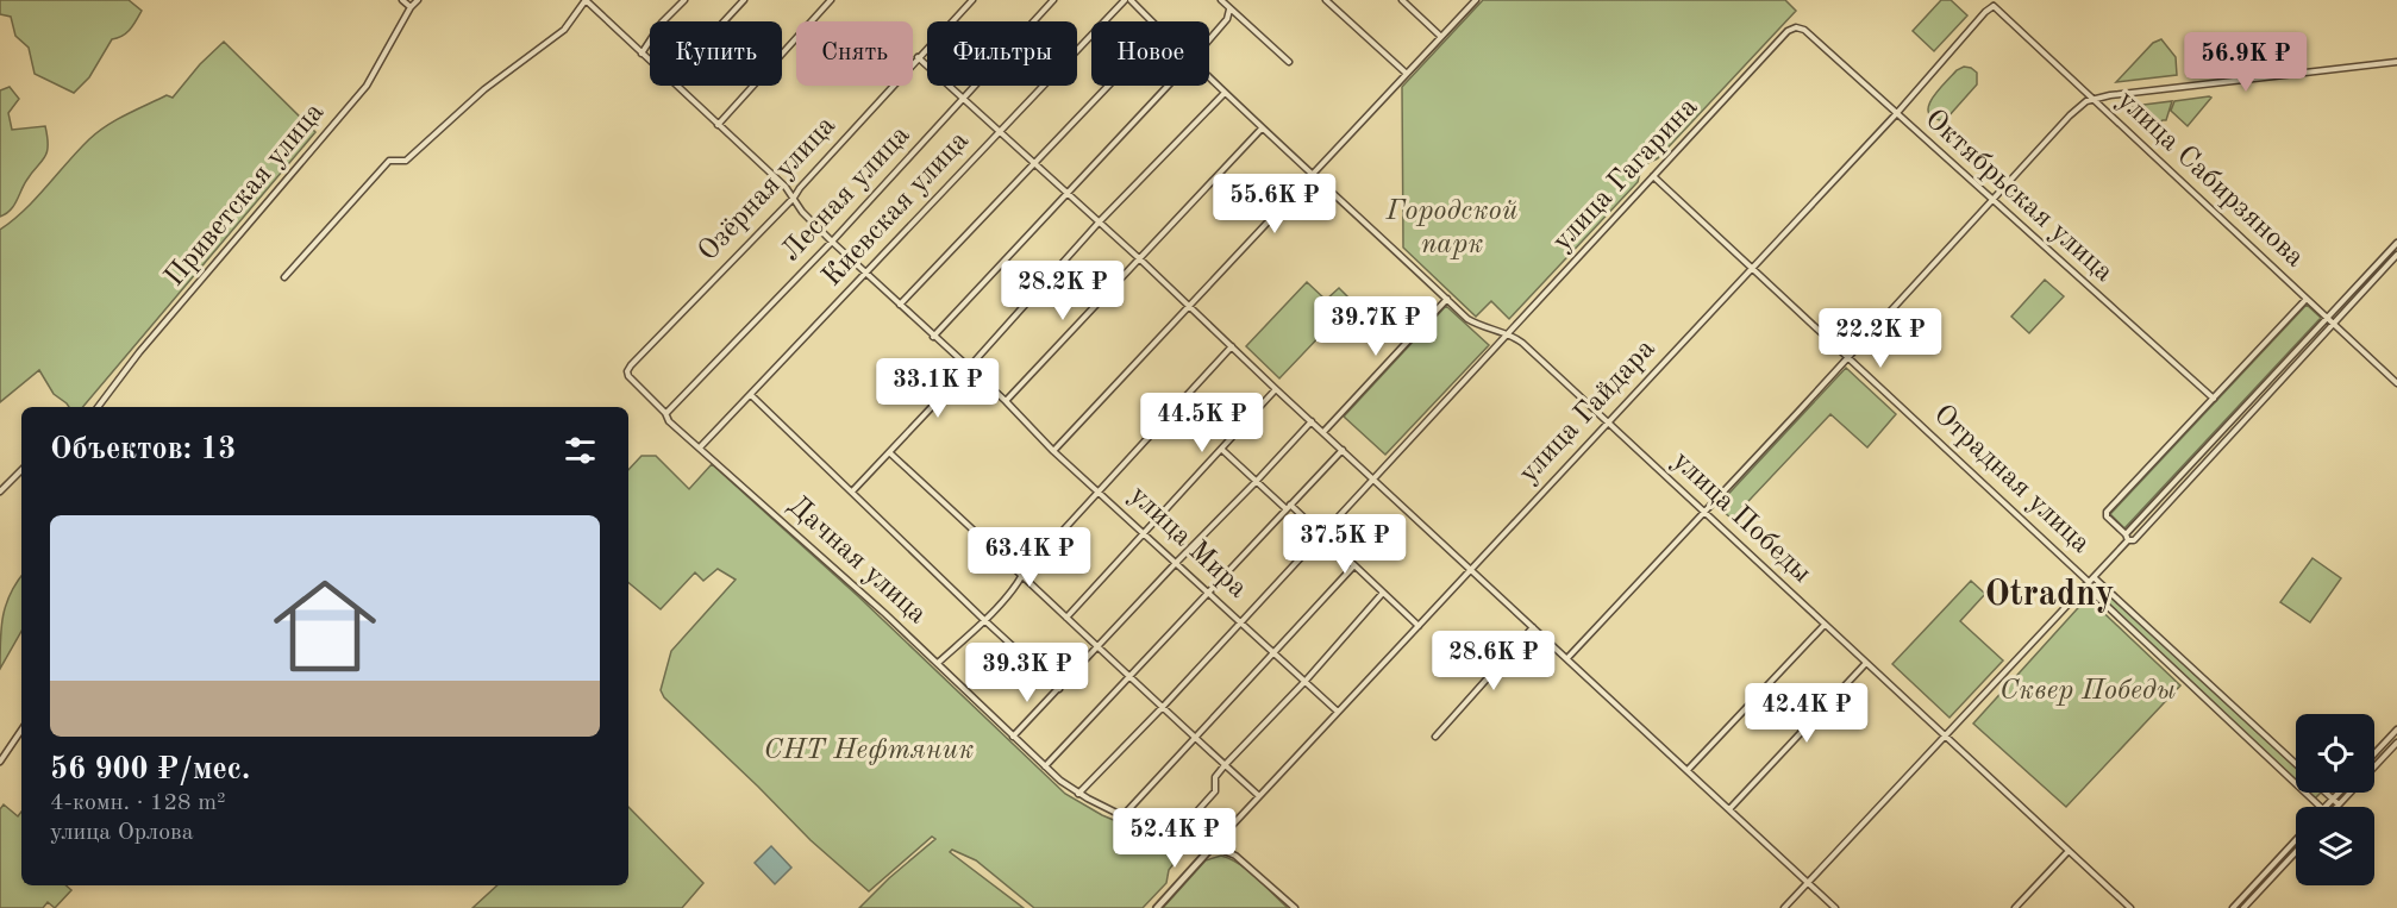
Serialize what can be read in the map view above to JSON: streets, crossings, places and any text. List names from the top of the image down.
{
  "streets": {
    "street": [
      "улица Гагарина",
      "улица Сабирзянова",
      "Озёрная улица",
      "Лесная улица",
      "Приветская улица",
      "Октябрьская улица",
      "Киевская улица",
      "улица Гайдара",
      "Отрадная улица",
      "улица Победы",
      "улица Мира",
      "Дачная улица"
    ]
  },
  "crossings": [
    ["улица Гагарина", "Октябрьская улица"],
    ["улица Гагарина", "Отрадная улица"],
    ["улица Гагарина", "улица Победы"],
    ["улица Гагарина", "улица Мира"],
    ["улица Гагарина", "Дачная улица"],
    ["улица Сабирзянова", "улица Гайдара"],
    ["Озёрная улица", "улица Мира"],
    ["Озёрная улица", "Дачная улица"],
    ["Лесная улица", "улица Мира"],
    ["Лесная улица", "Дачная улица"],
    ["Октябрьская улица", "улица Гайдара"],
    ["Киевская улица", "улица Мира"],
    ["Киевская улица", "Дачная улица"],
    ["улица Гайдара", "Отрадная улица"],
    ["улица Гайдара", "улица Победы"],
    ["улица Гайдара", "улица Мира"],
    ["улица Гайдара", "Дачная улица"]
  ],
  "districts": ["Otradny"],
  "parks": ["Городской парк", "Сквер Победы", "СНТ Нефтяник"],
  "page": {
    "chip": [
      "Купить",
      "Снять",
      "Фильтры",
      "Новое"
    ],
    "price": [
      "56.9K ₽",
      "55.6K ₽",
      "28.2K ₽",
      "39.7K ₽",
      "22.2K ₽",
      "33.1K ₽",
      "44.5K ₽",
      "37.5K ₽",
      "63.4K ₽",
      "28.6K ₽",
      "39.3K ₽",
      "42.4K ₽",
      "52.4K ₽"
    ],
    "heading": "Объектов: 13",
    "list": [
      {
        "name": "56 900 ₽/мес.",
        "note": "4-комн. · 128 m² · улица Орлова"
      }
    ]
  }
}
